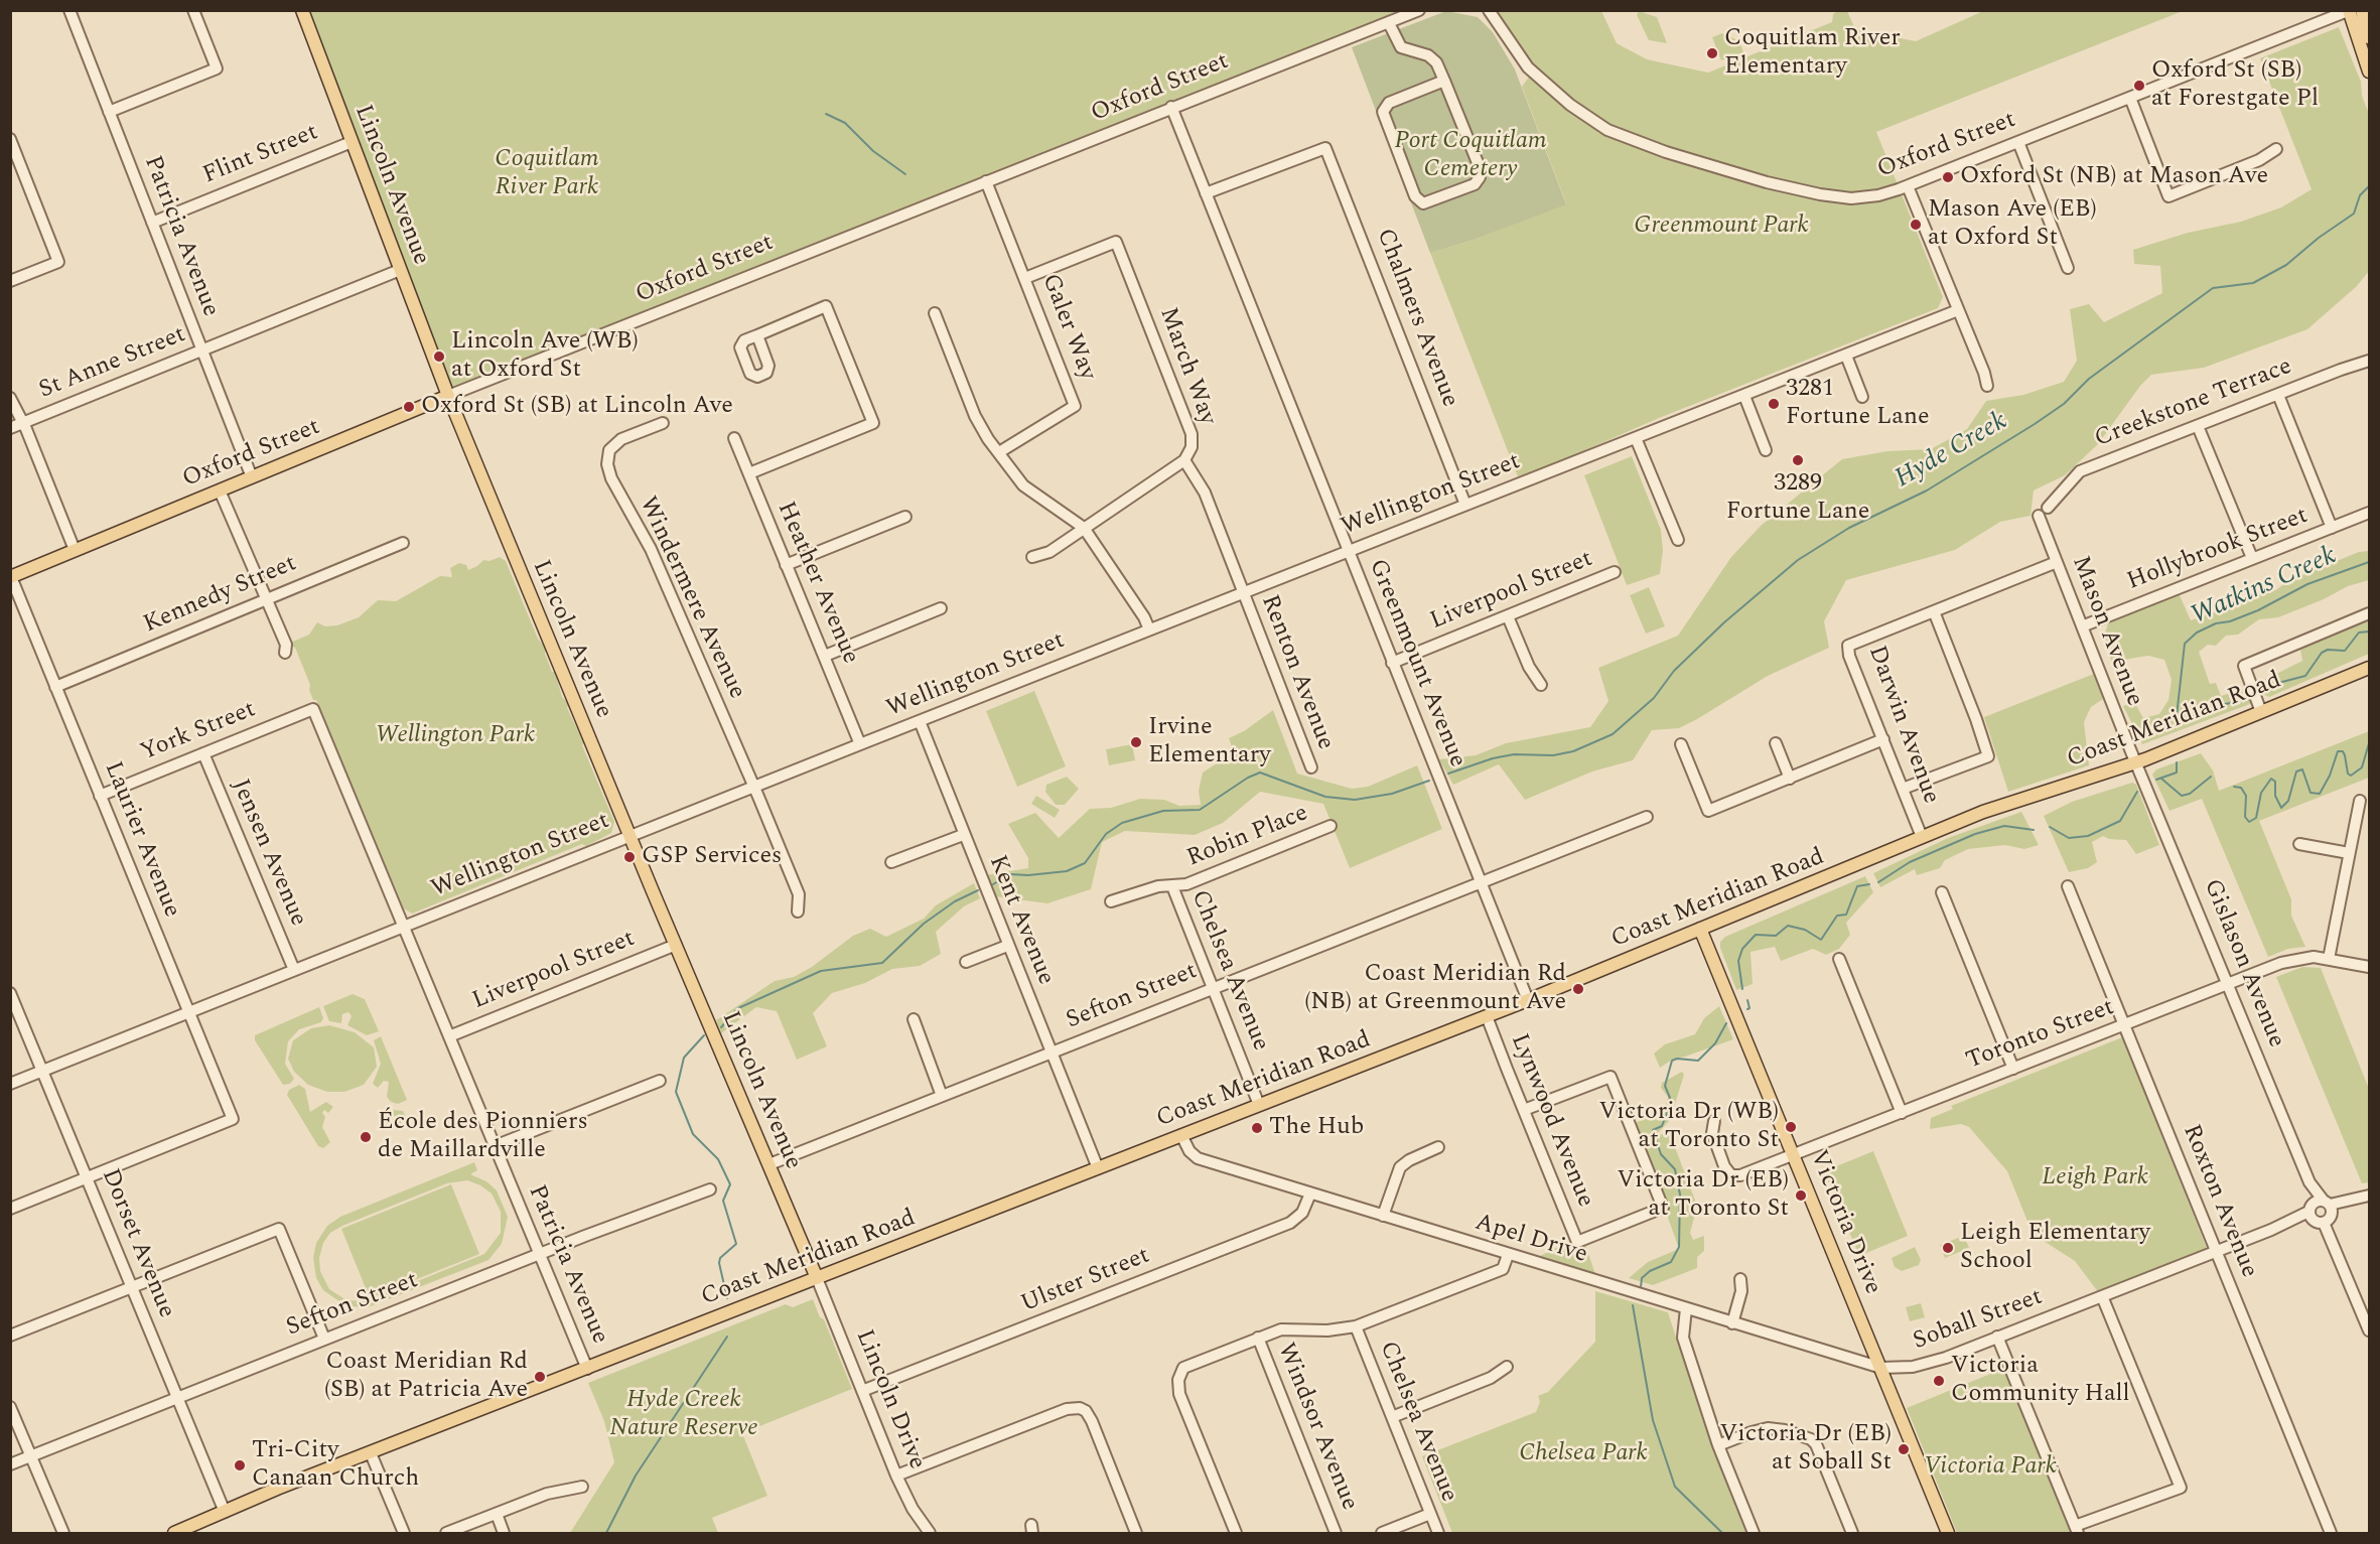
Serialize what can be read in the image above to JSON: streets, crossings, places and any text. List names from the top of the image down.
{
  "streets": {
    "main road": [
      "Oxford Street",
      "Lincoln Avenue",
      "Coast Meridian Road",
      "Victoria Drive"
    ],
    "street": [
      "Flint Street",
      "Patricia Avenue",
      "Chalmers Avenue",
      "Galer Way",
      "St Anne Street",
      "March Way",
      "Creekstone Terrace",
      "Wellington Street",
      "Hollybrook Street",
      "Heather Avenue",
      "Liverpool Street",
      "Kennedy Street",
      "Windermere Avenue",
      "Mason Avenue",
      "Greenmount Avenue",
      "Renton Avenue",
      "Darwin Avenue",
      "York Street",
      "Robin Place",
      "Laurier Avenue",
      "Jensen Avenue",
      "Kent Avenue",
      "Gislason Avenue",
      "Chelsea Avenue",
      "Sefton Street",
      "Toronto Street",
      "Lynwood Avenue",
      "Roxton Avenue",
      "Apel Drive",
      "Dorset Avenue",
      "Ulster Street",
      "Soball Street",
      "Lincoln Drive",
      "Windsor Avenue"
    ]
  },
  "crossings": [
    ["Oxford Street", "Lincoln Avenue"],
    ["Oxford Street", "Patricia Avenue"],
    ["Oxford Street", "Galer Way"],
    ["Oxford Street", "Greenmount Avenue"],
    ["Oxford Street", "Laurier Avenue"],
    ["Flint Street", "Lincoln Avenue"],
    ["Flint Street", "Patricia Avenue"],
    ["Lincoln Avenue", "St Anne Street"],
    ["Lincoln Avenue", "Wellington Street"],
    ["Lincoln Avenue", "Liverpool Street"],
    ["Lincoln Avenue", "Coast Meridian Road"],
    ["Lincoln Avenue", "Sefton Street"],
    ["Lincoln Avenue", "Lincoln Drive"],
    ["Patricia Avenue", "St Anne Street"],
    ["Patricia Avenue", "Wellington Street"],
    ["Patricia Avenue", "Liverpool Street"],
    ["Patricia Avenue", "Coast Meridian Road"],
    ["Patricia Avenue", "York Street"],
    ["Patricia Avenue", "Sefton Street"],
    ["Chalmers Avenue", "Wellington Street"],
    ["Chalmers Avenue", "Greenmount Avenue"],
    ["Galer Way", "March Way"],
    ["March Way", "Renton Avenue"],
    ["Wellington Street", "Heather Avenue"],
    ["Wellington Street", "Windermere Avenue"],
    ["Wellington Street", "Greenmount Avenue"],
    ["Wellington Street", "Renton Avenue"],
    ["Wellington Street", "Laurier Avenue"],
    ["Wellington Street", "Jensen Avenue"],
    ["Wellington Street", "Kent Avenue"],
    ["Wellington Street", "Dorset Avenue"],
    ["Hollybrook Street", "Mason Avenue"],
    ["Liverpool Street", "Greenmount Avenue"],
    ["Kennedy Street", "Laurier Avenue"],
    ["Mason Avenue", "Coast Meridian Road"],
    ["Mason Avenue", "Gislason Avenue"],
    ["Greenmount Avenue", "Coast Meridian Road"],
    ["Greenmount Avenue", "Sefton Street"],
    ["Coast Meridian Road", "Darwin Avenue"],
    ["Coast Meridian Road", "Kent Avenue"],
    ["Coast Meridian Road", "Gislason Avenue"],
    ["Coast Meridian Road", "Chelsea Avenue"],
    ["Coast Meridian Road", "Lynwood Avenue"],
    ["Coast Meridian Road", "Victoria Drive"],
    ["Coast Meridian Road", "Apel Drive"],
    ["Coast Meridian Road", "Dorset Avenue"],
    ["Coast Meridian Road", "Lincoln Drive"],
    ["York Street", "Laurier Avenue"],
    ["York Street", "Jensen Avenue"],
    ["Robin Place", "Chelsea Avenue"],
    ["Laurier Avenue", "Dorset Avenue"],
    ["Kent Avenue", "Sefton Street"],
    ["Gislason Avenue", "Toronto Street"],
    ["Gislason Avenue", "Soball Street"],
    ["Chelsea Avenue", "Sefton Street"],
    ["Sefton Street", "Dorset Avenue"],
    ["Toronto Street", "Roxton Avenue"],
    ["Toronto Street", "Victoria Drive"],
    ["Roxton Avenue", "Soball Street"],
    ["Victoria Drive", "Apel Drive"],
    ["Victoria Drive", "Soball Street"],
    ["Apel Drive", "Ulster Street"],
    ["Apel Drive", "Soball Street"],
    ["Ulster Street", "Lincoln Drive"]
  ],
  "water": ["Hyde Creek", "Watkins Creek"],
  "parks": [
    "Port Coquitlam Cemetery",
    "Coquitlam River Park",
    "Greenmount Park",
    "Wellington Park",
    "Leigh Park",
    "Hyde Creek Nature Reserve",
    "Chelsea Park",
    "Victoria Park"
  ],
  "places": [
    "Coquitlam River Elementary",
    "Oxford St (SB) at Forestgate Pl",
    "Oxford St (NB) at Mason Ave",
    "Mason Ave (EB) at Oxford St",
    "Lincoln Ave (WB) at Oxford St",
    "3281 Fortune Lane",
    "Oxford St (SB) at Lincoln Ave",
    "3289 Fortune Lane",
    "Irvine Elementary",
    "GSP Services",
    "Coast Meridian Rd (NB) at Greenmount Ave",
    "Victoria Dr (WB) at Toronto St",
    "The Hub",
    "École des Pionniers de Maillardville",
    "Victoria Dr (EB) at Toronto St",
    "Leigh Elementary School",
    "Coast Meridian Rd (SB) at Patricia Ave",
    "Victoria Community Hall",
    "Victoria Dr (EB) at Soball St",
    "Tri-City Canaan Church"
  ]
}
